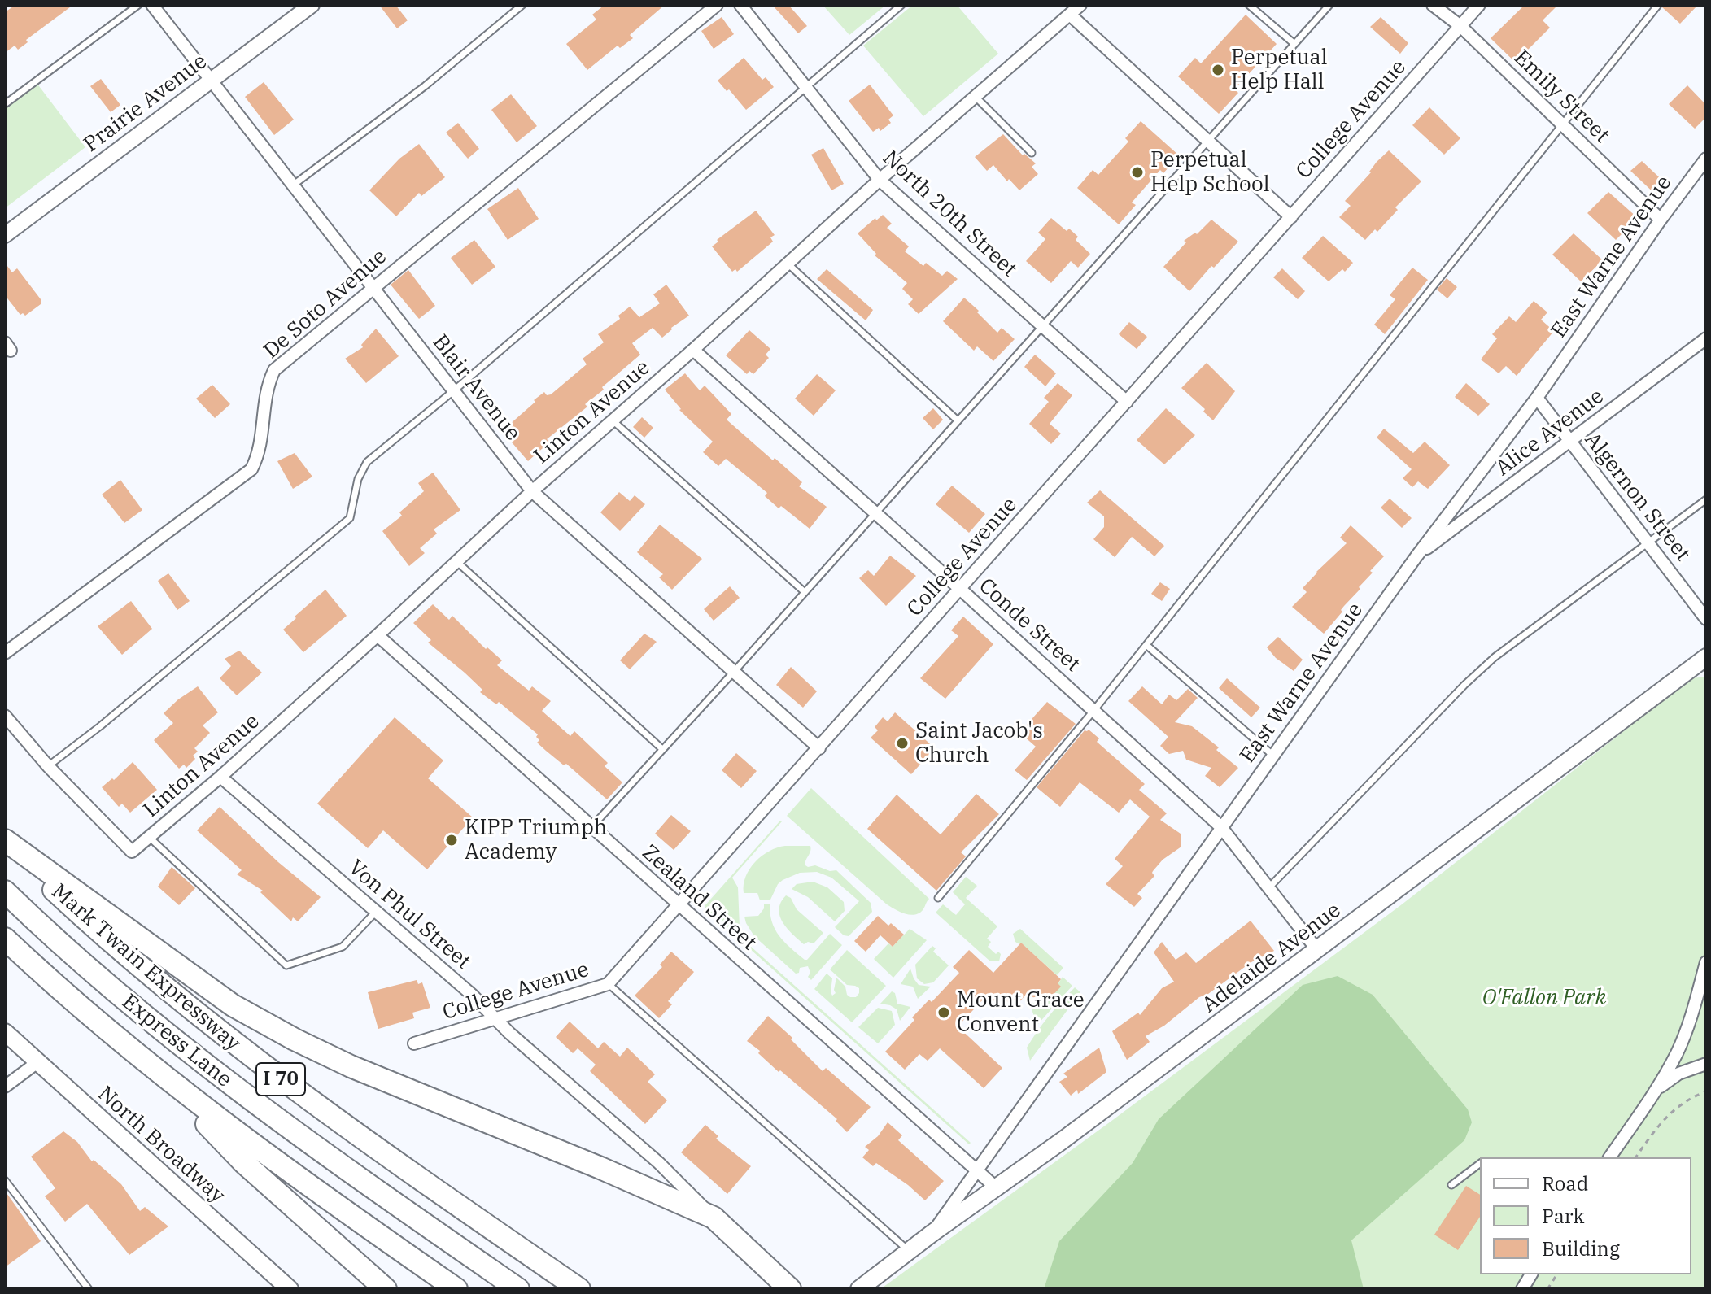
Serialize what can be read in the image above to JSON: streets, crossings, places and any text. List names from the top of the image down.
{
  "streets": {
    "highway": ["Mark Twain Expressway", "Express Lane", "I 70"],
    "main road": ["Adelaide Avenue", "North Broadway"],
    "street": [
      "Emily Street",
      "Prairie Avenue",
      "College Avenue",
      "North 20th Street",
      "East Warne Avenue",
      "De Soto Avenue",
      "Blair Avenue",
      "Linton Avenue",
      "Alice Avenue",
      "Algernon Street",
      "Conde Street",
      "Zealand Street",
      "Von Phul Street"
    ]
  },
  "crossings": [
    ["Emily Street", "College Avenue"],
    ["Emily Street", "East Warne Avenue"],
    ["Prairie Avenue", "Blair Avenue"],
    ["College Avenue", "North 20th Street"],
    ["College Avenue", "Blair Avenue"],
    ["College Avenue", "Conde Street"],
    ["College Avenue", "Zealand Street"],
    ["College Avenue", "Von Phul Street"],
    ["North 20th Street", "Linton Avenue"],
    ["East Warne Avenue", "Alice Avenue"],
    ["East Warne Avenue", "Algernon Street"],
    ["East Warne Avenue", "Conde Street"],
    ["East Warne Avenue", "Zealand Street"],
    ["East Warne Avenue", "Adelaide Avenue"],
    ["De Soto Avenue", "Blair Avenue"],
    ["Blair Avenue", "Linton Avenue"],
    ["Linton Avenue", "Conde Street"],
    ["Linton Avenue", "Zealand Street"],
    ["Linton Avenue", "Von Phul Street"],
    ["Alice Avenue", "Algernon Street"],
    ["Conde Street", "Adelaide Avenue"],
    ["Zealand Street", "Adelaide Avenue"]
  ],
  "parks": ["O'Fallon Park"],
  "places": [
    "Perpetual Help Hall",
    "Perpetual Help School",
    "Saint Jacob's Church",
    "KIPP Triumph Academy",
    "Mount Grace Convent"
  ],
  "legend": ["Road", "Park", "Building"]
}
